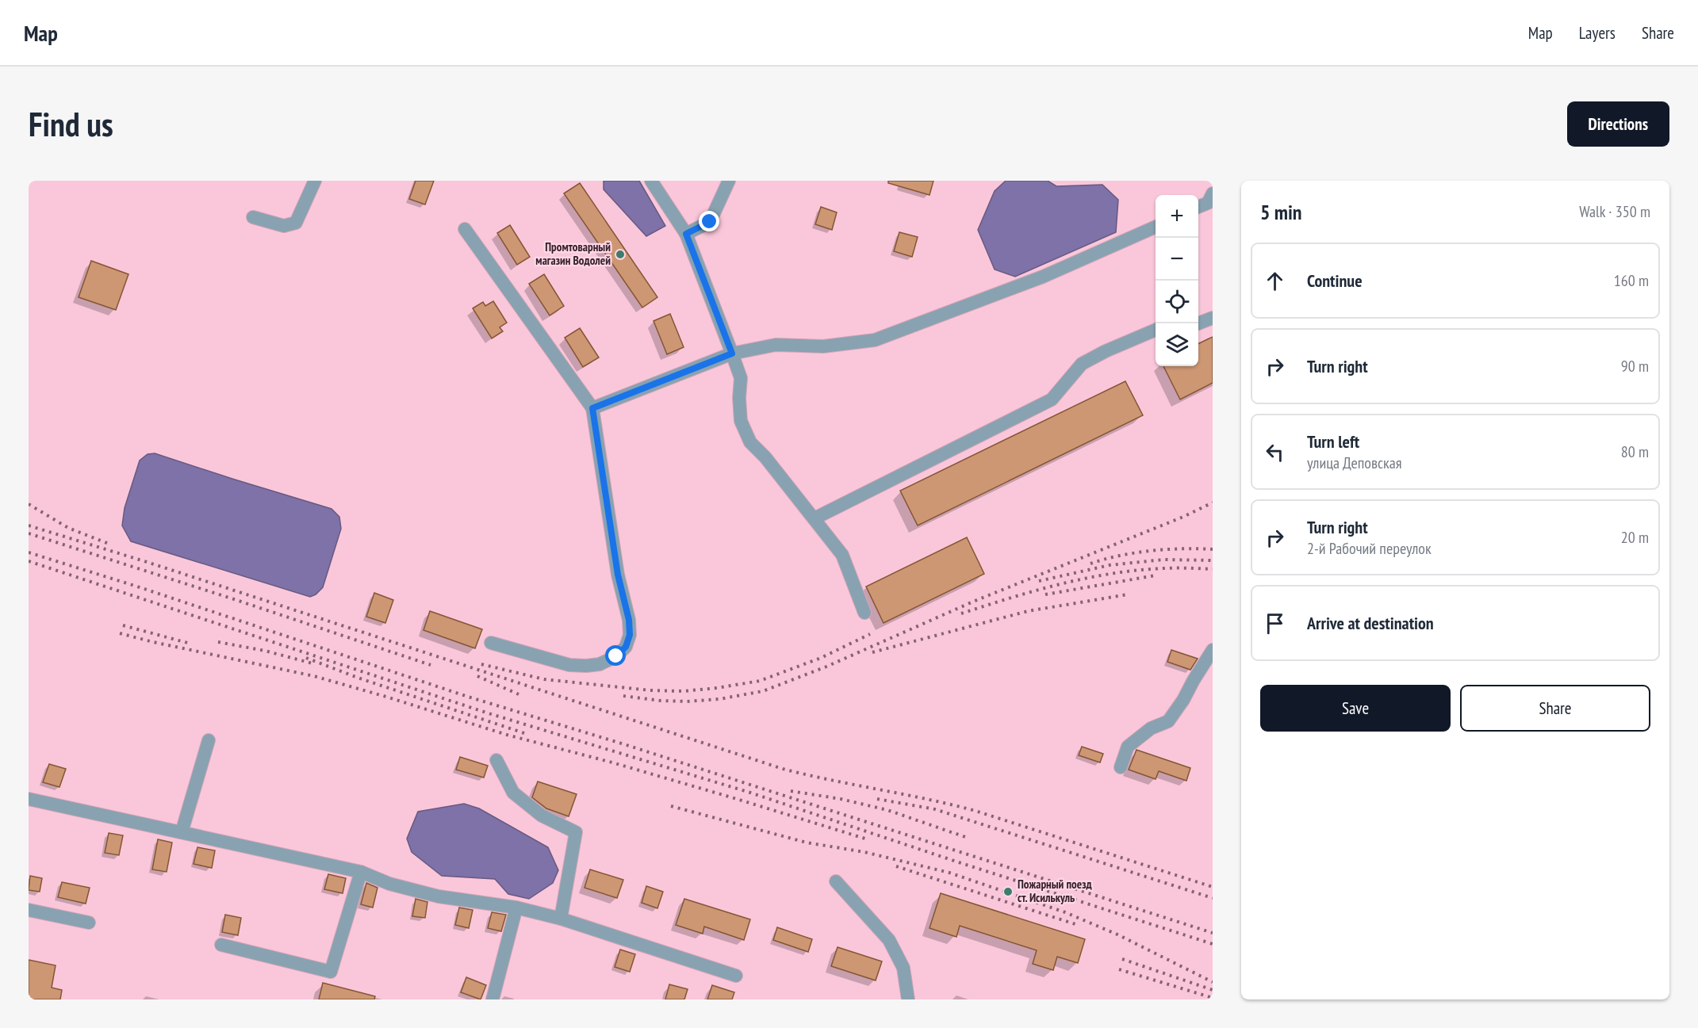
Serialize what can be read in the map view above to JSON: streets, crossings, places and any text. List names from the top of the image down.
{
  "places": ["Промтоварный магазин Водолей", "Пожарный поезд ст. Исилькуль"],
  "page": {
    "header": "Map",
    "nav": ["Map", "Layers", "Share"],
    "buttons": [
      "Directions",
      ["Save", "Share"]
    ],
    "title": "Find us",
    "heading": ["5 min", "Walk · 350 m"],
    "map_buttons": ["+", "−"],
    "list": [
      ["Continue", "160 m"],
      ["Turn right", "90 m"],
      ["Turn left", "улица Деповская", "80 m"],
      ["Turn right", "2-й Рабочий переулок", "20 m"],
      "Arrive at destination"
    ]
  }
}
